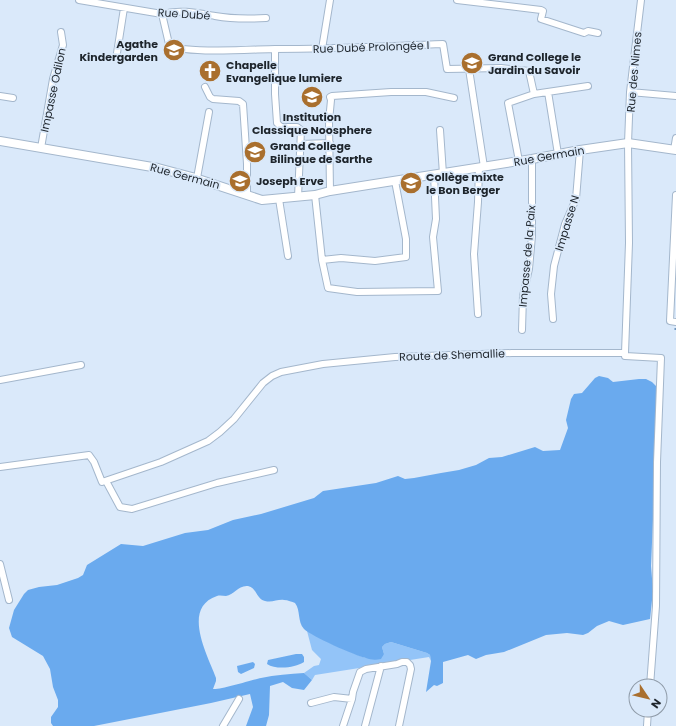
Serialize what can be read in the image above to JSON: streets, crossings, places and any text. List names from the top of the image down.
{
  "streets": {
    "street": [
      "Rue Dubé",
      "Rue Dubé Prolongée I",
      "Rue des Nimes",
      "Impasse Odilon",
      "Rue Germain",
      "Impasse N",
      "Impasse de la Paix",
      "Route de Shemallie"
    ]
  },
  "crossings": [
    ["Rue Dubé", "Rue Dubé Prolongée I"],
    ["Rue des Nimes", "Rue Germain"],
    ["Impasse Odilon", "Rue Germain"],
    ["Rue Germain", "Impasse N"],
    ["Rue Germain", "Impasse de la Paix"]
  ],
  "places": {
    "school or university": [
      "Agathe Kindergarden",
      "Grand College le Jardin du Savoir",
      "Institution Classique Noosphere",
      "Grand College Bilingue de Sarthe",
      "Joseph Erve",
      "Collège mixte le Bon Berger"
    ],
    "church": ["Chapelle Evangelique lumiere"]
  },
  "north": "bottom right"
}
